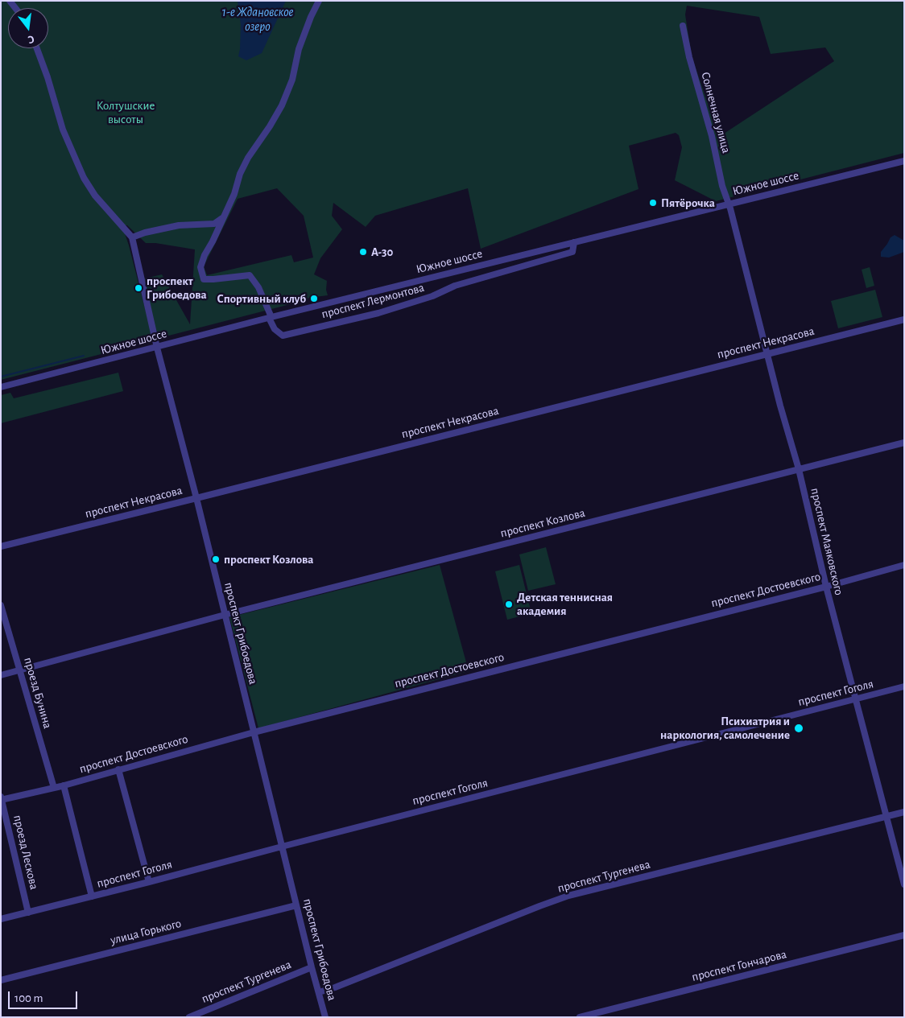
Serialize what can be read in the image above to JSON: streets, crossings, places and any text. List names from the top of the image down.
{
  "streets": {
    "street": [
      "Солнечная улица",
      "Южное шоссе",
      "проспект Лермонтова",
      "проспект Некрасова",
      "проспект Козлова",
      "проспект Маяковского",
      "проспект Достоевского",
      "проспект Грибоедова",
      "проезд Бунина",
      "проспект Гоголя",
      "проезд Лескова",
      "проспект Тургенева",
      "улица Горького",
      "проспект Гончарова"
    ]
  },
  "crossings": [
    ["Солнечная улица", "Южное шоссе"],
    ["Солнечная улица", "проспект Маяковского"],
    ["Южное шоссе", "проспект Лермонтова"],
    ["Южное шоссе", "проспект Маяковского"],
    ["Южное шоссе", "проспект Грибоедова"],
    ["проспект Некрасова", "проспект Маяковского"],
    ["проспект Некрасова", "проспект Грибоедова"],
    ["проспект Козлова", "проспект Маяковского"],
    ["проспект Козлова", "проспект Грибоедова"],
    ["проспект Козлова", "проезд Бунина"],
    ["проспект Маяковского", "проспект Достоевского"],
    ["проспект Маяковского", "проспект Гоголя"],
    ["проспект Маяковского", "проспект Тургенева"],
    ["проспект Достоевского", "проспект Грибоедова"],
    ["проспект Достоевского", "проезд Бунина"],
    ["проспект Достоевского", "проезд Лескова"],
    ["проспект Грибоедова", "проспект Гоголя"],
    ["проспект Грибоедова", "проспект Тургенева"],
    ["проспект Грибоедова", "улица Горького"],
    ["проспект Гоголя", "проезд Лескова"]
  ],
  "water": ["1-е Ждановское озеро"],
  "parks": ["Колтушские высоты"],
  "places": [
    "Пятёрочка",
    "А-30",
    "проспект Грибоедова",
    "Спортивный клуб",
    "проспект Козлова",
    "Детская теннисная академия",
    "Психиатрия и наркология, самолечение"
  ],
  "scale_bar": "100 m",
  "north": "bottom"
}
